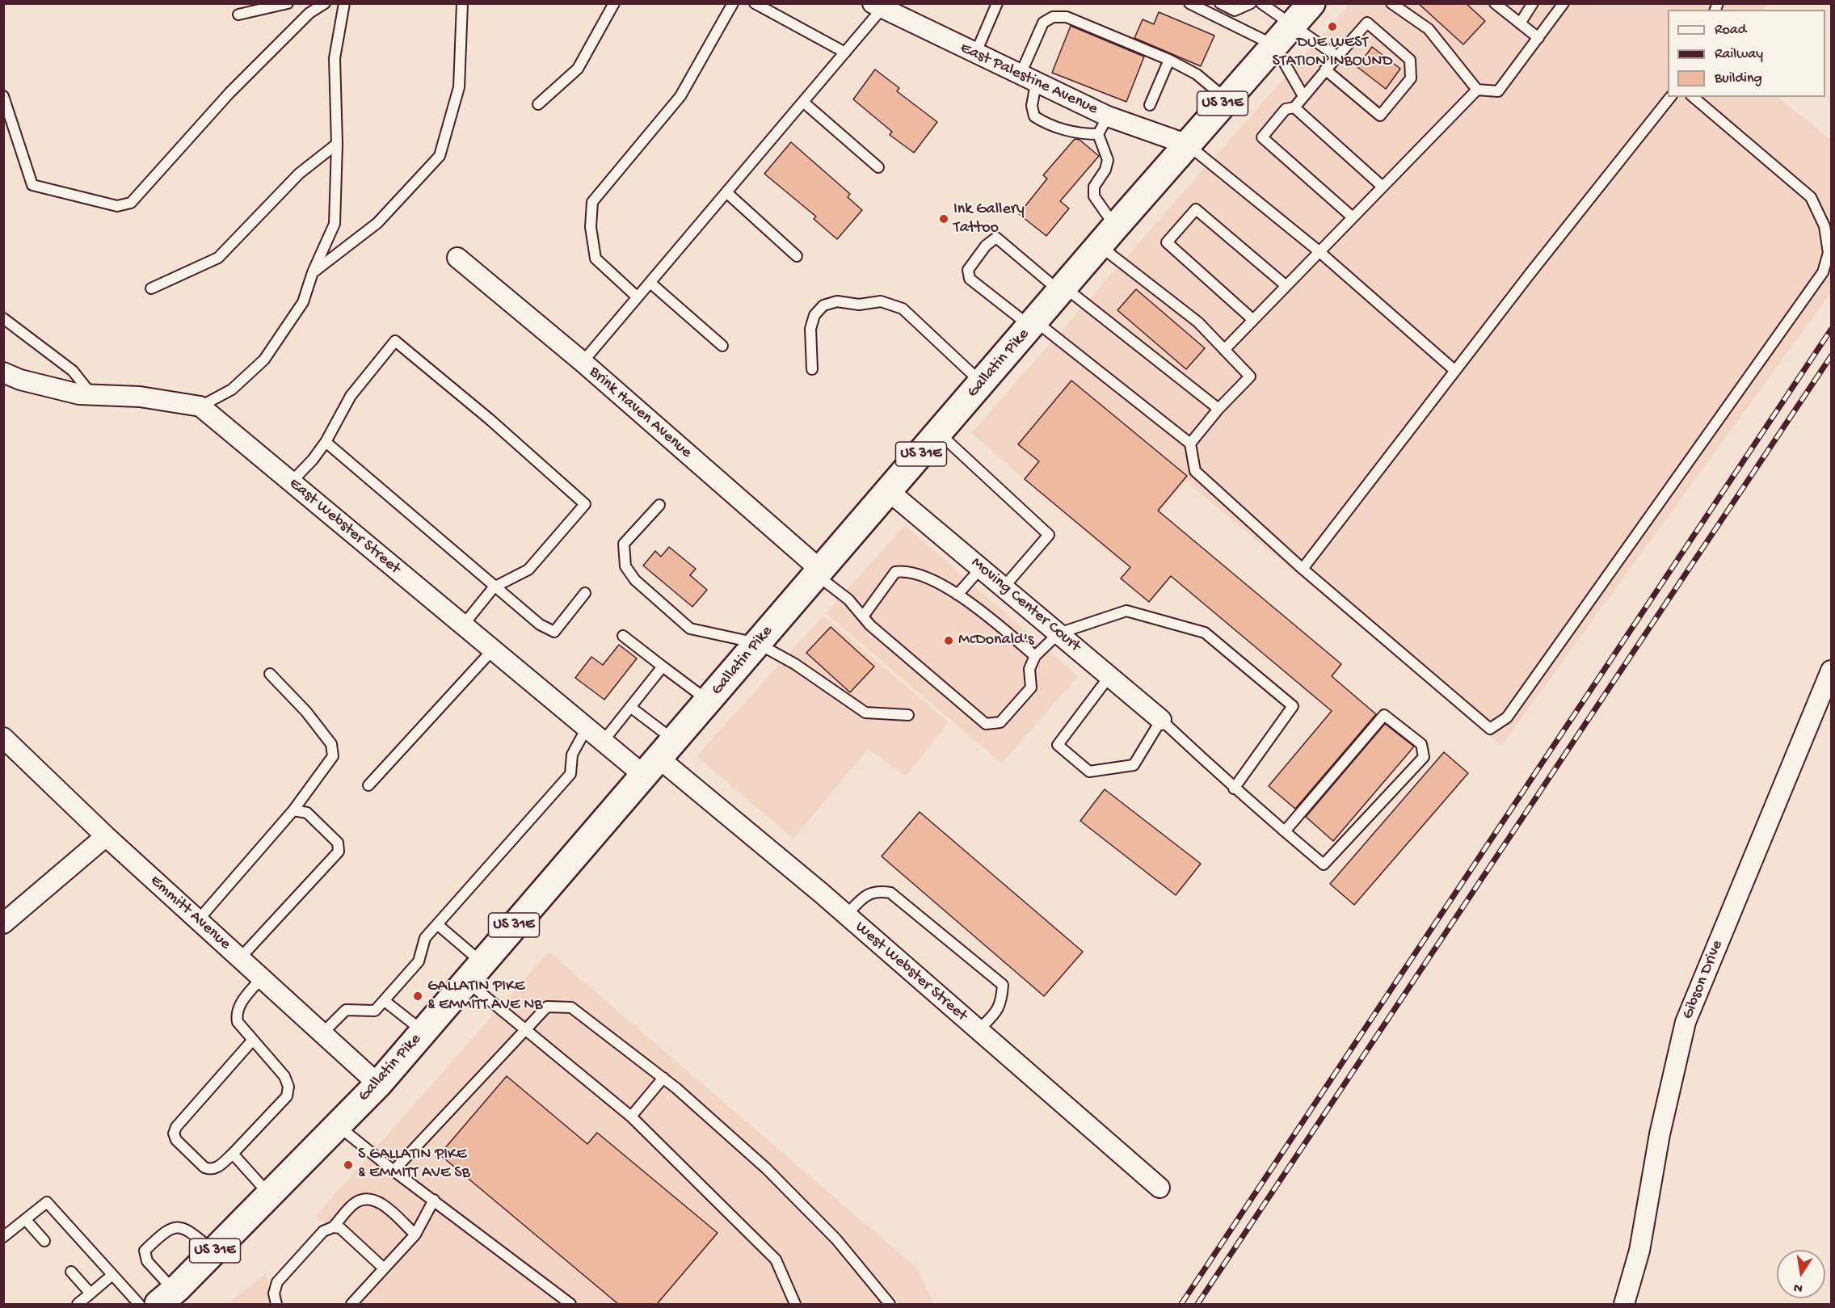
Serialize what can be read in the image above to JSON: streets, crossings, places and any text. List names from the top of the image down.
{
  "streets": {
    "main road": ["US 31E", "Gallatin Pike"],
    "street": [
      "East Palestine Avenue",
      "Brink Haven Avenue",
      "East Webster Street",
      "Moving Center Court",
      "Emmitt Avenue",
      "West Webster Street",
      "Gibson Drive"
    ]
  },
  "crossings": [
    ["East Palestine Avenue", "Gallatin Pike"],
    ["Gallatin Pike", "Brink Haven Avenue"],
    ["Gallatin Pike", "East Webster Street"],
    ["Gallatin Pike", "Moving Center Court"],
    ["Gallatin Pike", "Emmitt Avenue"],
    ["Gallatin Pike", "West Webster Street"],
    ["East Webster Street", "West Webster Street"]
  ],
  "places": [
    "DUE WEST STATION INBOUND",
    "Ink Gallery Tattoo",
    "McDonald's",
    "GALLATIN PIKE & EMMITT AVE NB",
    "S GALLATIN PIKE & EMMITT AVE SB"
  ],
  "legend": ["Road", "Railway", "Building"],
  "north": "bottom"
}
